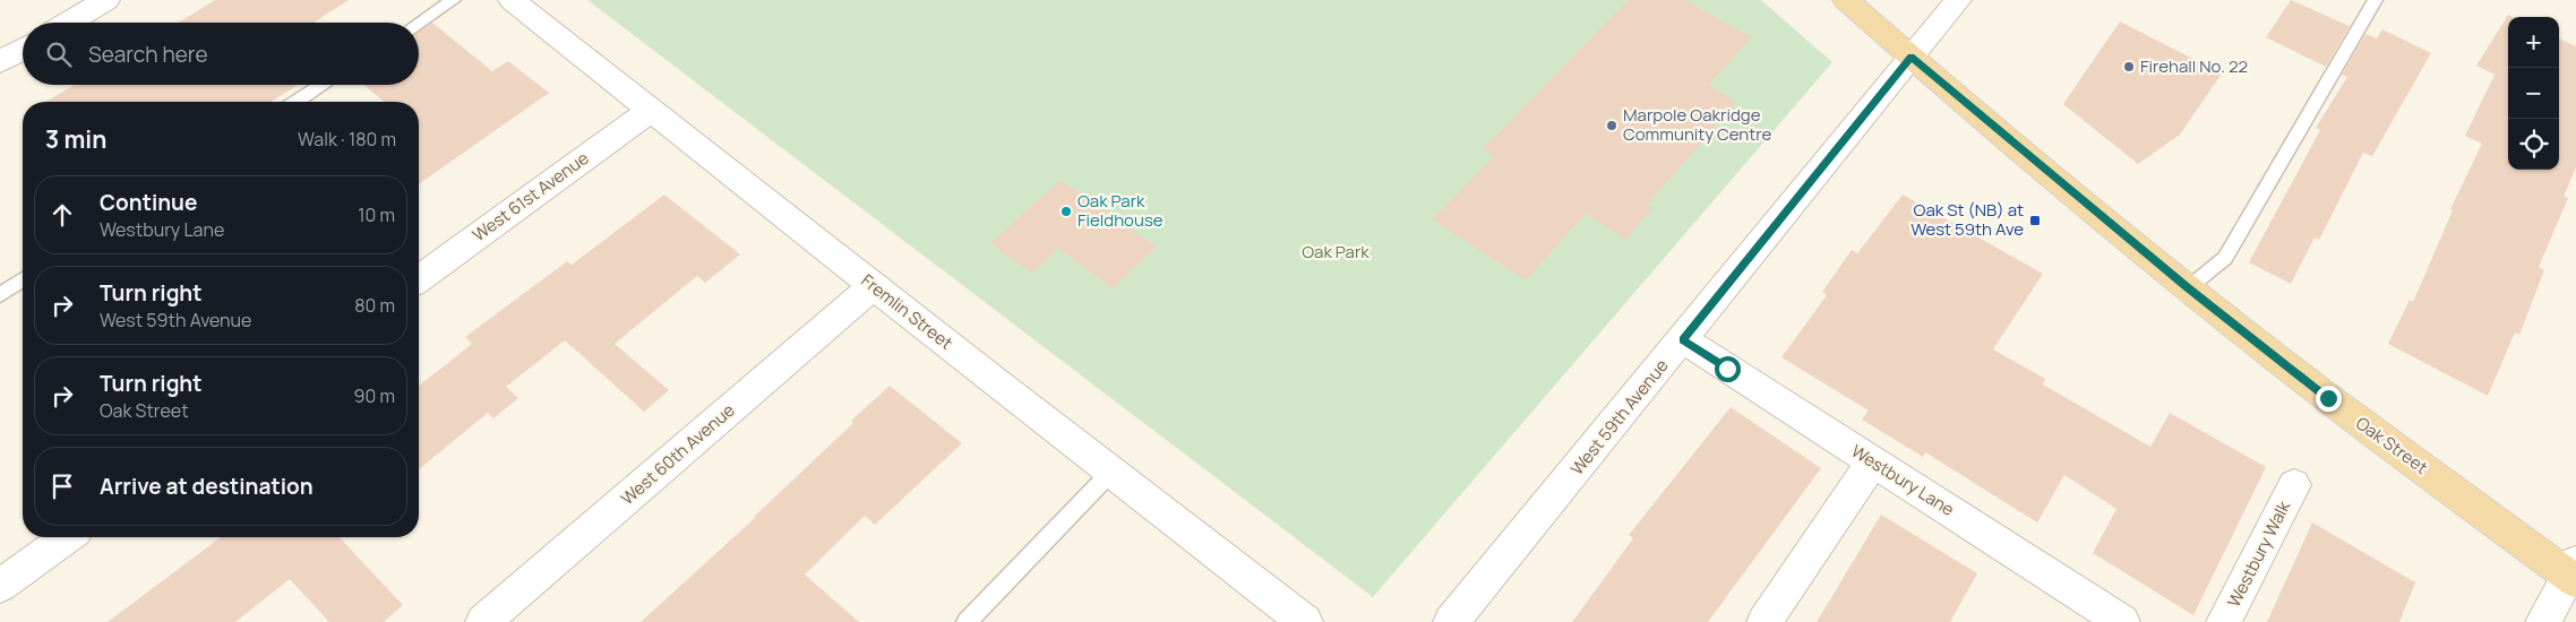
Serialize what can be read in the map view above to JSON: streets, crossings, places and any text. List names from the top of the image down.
{
  "streets": {
    "main road": ["Oak Street"],
    "street": [
      "West 61st Avenue",
      "Fremlin Street",
      "West 59th Avenue",
      "West 60th Avenue",
      "Westbury Lane",
      "Westbury Walk"
    ]
  },
  "crossings": [
    ["West 61st Avenue", "Fremlin Street"],
    ["Fremlin Street", "West 60th Avenue"],
    ["West 59th Avenue", "Oak Street"],
    ["West 59th Avenue", "Westbury Lane"]
  ],
  "parks": ["Oak Park"],
  "places": {
    "other": ["Firehall No. 22", "Marpole Oakridge Community Centre", "Oak Park Fieldhouse"],
    "transit": ["Oak St (NB) at West 59th Ave"]
  },
  "page": {
    "map_buttons": ["+", "−"],
    "search": "Search here",
    "heading": ["3 min", "Walk · 180 m"],
    "list": [
      ["Continue", "Westbury Lane", "10 m"],
      ["Turn right", "West 59th Avenue", "80 m"],
      ["Turn right", "Oak Street", "90 m"],
      "Arrive at destination"
    ]
  }
}
